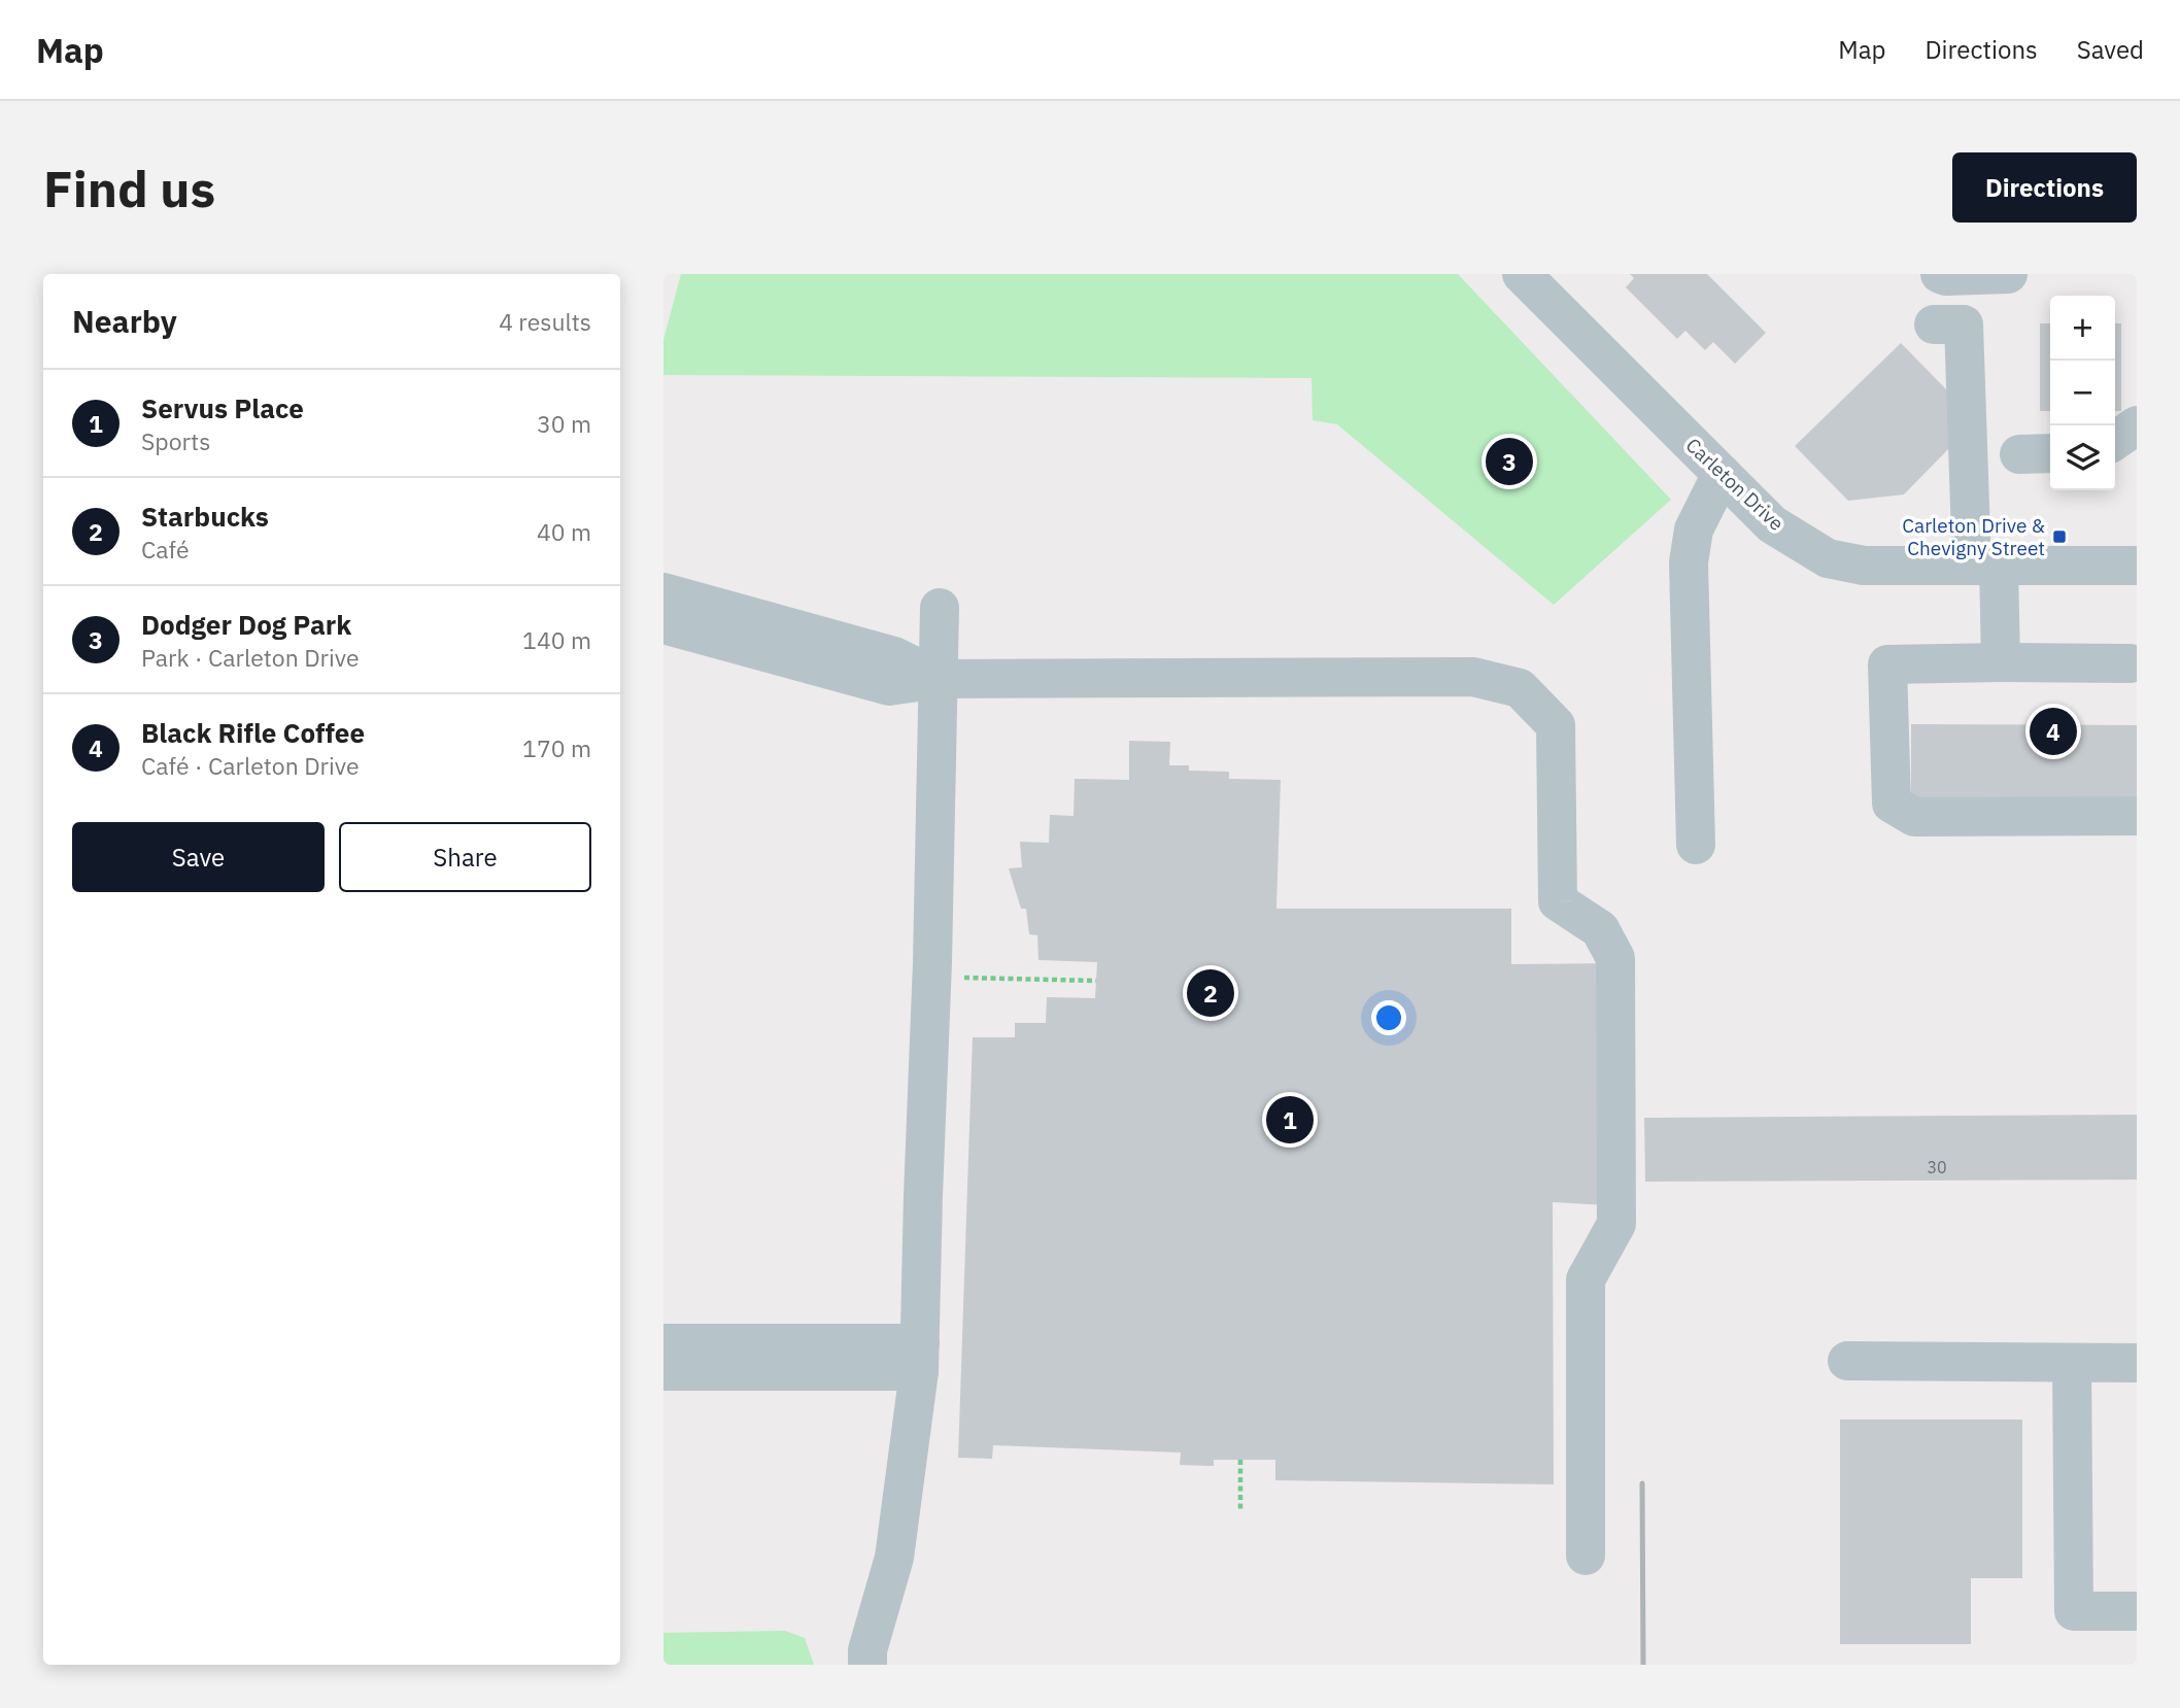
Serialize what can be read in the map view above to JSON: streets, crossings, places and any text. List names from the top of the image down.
{
  "streets": {
    "street": ["Carleton Drive"]
  },
  "places": {
    "transit": ["Carleton Drive & Chevigny Street"]
  },
  "house_numbers": ["30"],
  "page": {
    "header": "Map",
    "nav": ["Map", "Directions", "Saved"],
    "buttons": [
      "Directions",
      ["Save", "Share"]
    ],
    "title": "Find us",
    "heading": ["Nearby", "4 results"],
    "map_buttons": ["+", "−"],
    "list": [
      {
        "mark": "1",
        "name": "Servus Place",
        "note": "Sports",
        "value": "30 m"
      },
      {
        "mark": "2",
        "name": "Starbucks",
        "note": "Café",
        "value": "40 m"
      },
      {
        "mark": "3",
        "name": "Dodger Dog Park",
        "note": "Park · Carleton Drive",
        "value": "140 m"
      },
      {
        "mark": "4",
        "name": "Black Rifle Coffee",
        "note": "Café · Carleton Drive",
        "value": "170 m"
      }
    ],
    "pins": [
      "3",
      "4",
      "2",
      "1"
    ]
  }
}
